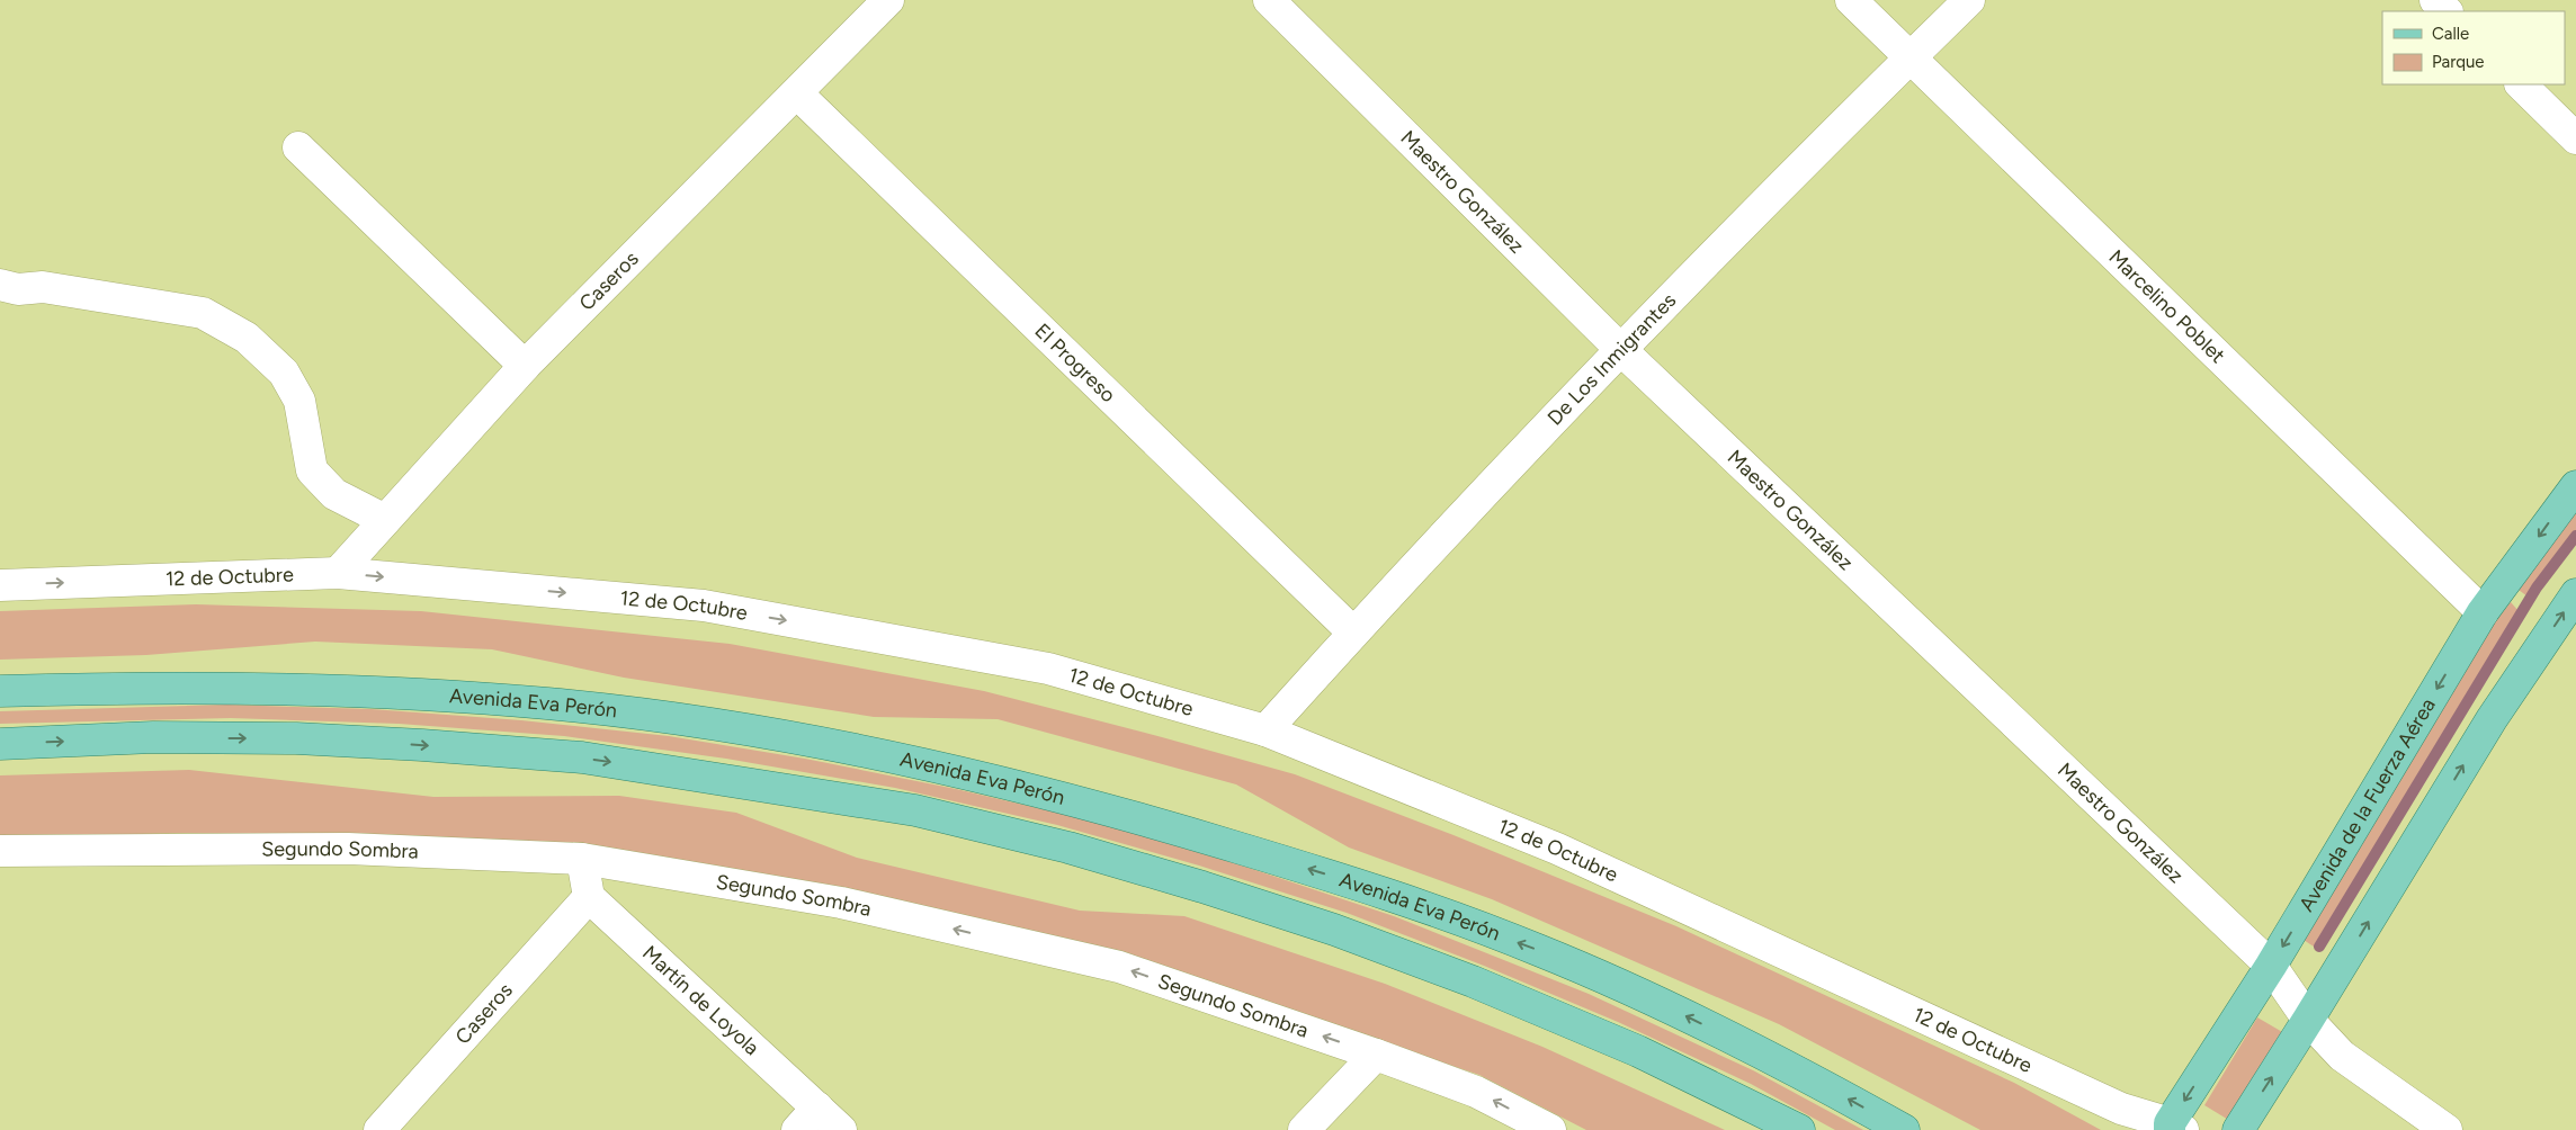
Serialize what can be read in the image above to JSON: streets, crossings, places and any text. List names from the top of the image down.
{
  "streets": {
    "main road": ["Avenida Eva Perón", "Avenida de la Fuerza Aérea"],
    "street": [
      "Maestro González",
      "Caseros",
      "Marcelino Poblet",
      "De Los Inmigrantes",
      "El Progreso",
      "12 de Octubre",
      "Segundo Sombra",
      "Martín de Loyola"
    ]
  },
  "crossings": [
    ["Maestro González", "De Los Inmigrantes"],
    ["Maestro González", "Avenida de la Fuerza Aérea"],
    ["Caseros", "El Progreso"],
    ["Caseros", "12 de Octubre"],
    ["Caseros", "Martín de Loyola"],
    ["Marcelino Poblet", "De Los Inmigrantes"],
    ["Marcelino Poblet", "Avenida de la Fuerza Aérea"],
    ["De Los Inmigrantes", "El Progreso"],
    ["De Los Inmigrantes", "12 de Octubre"],
    ["12 de Octubre", "Avenida de la Fuerza Aérea"]
  ],
  "one_way": ["12 de Octubre", "Segundo Sombra"],
  "legend": ["Calle", "Parque"]
}
